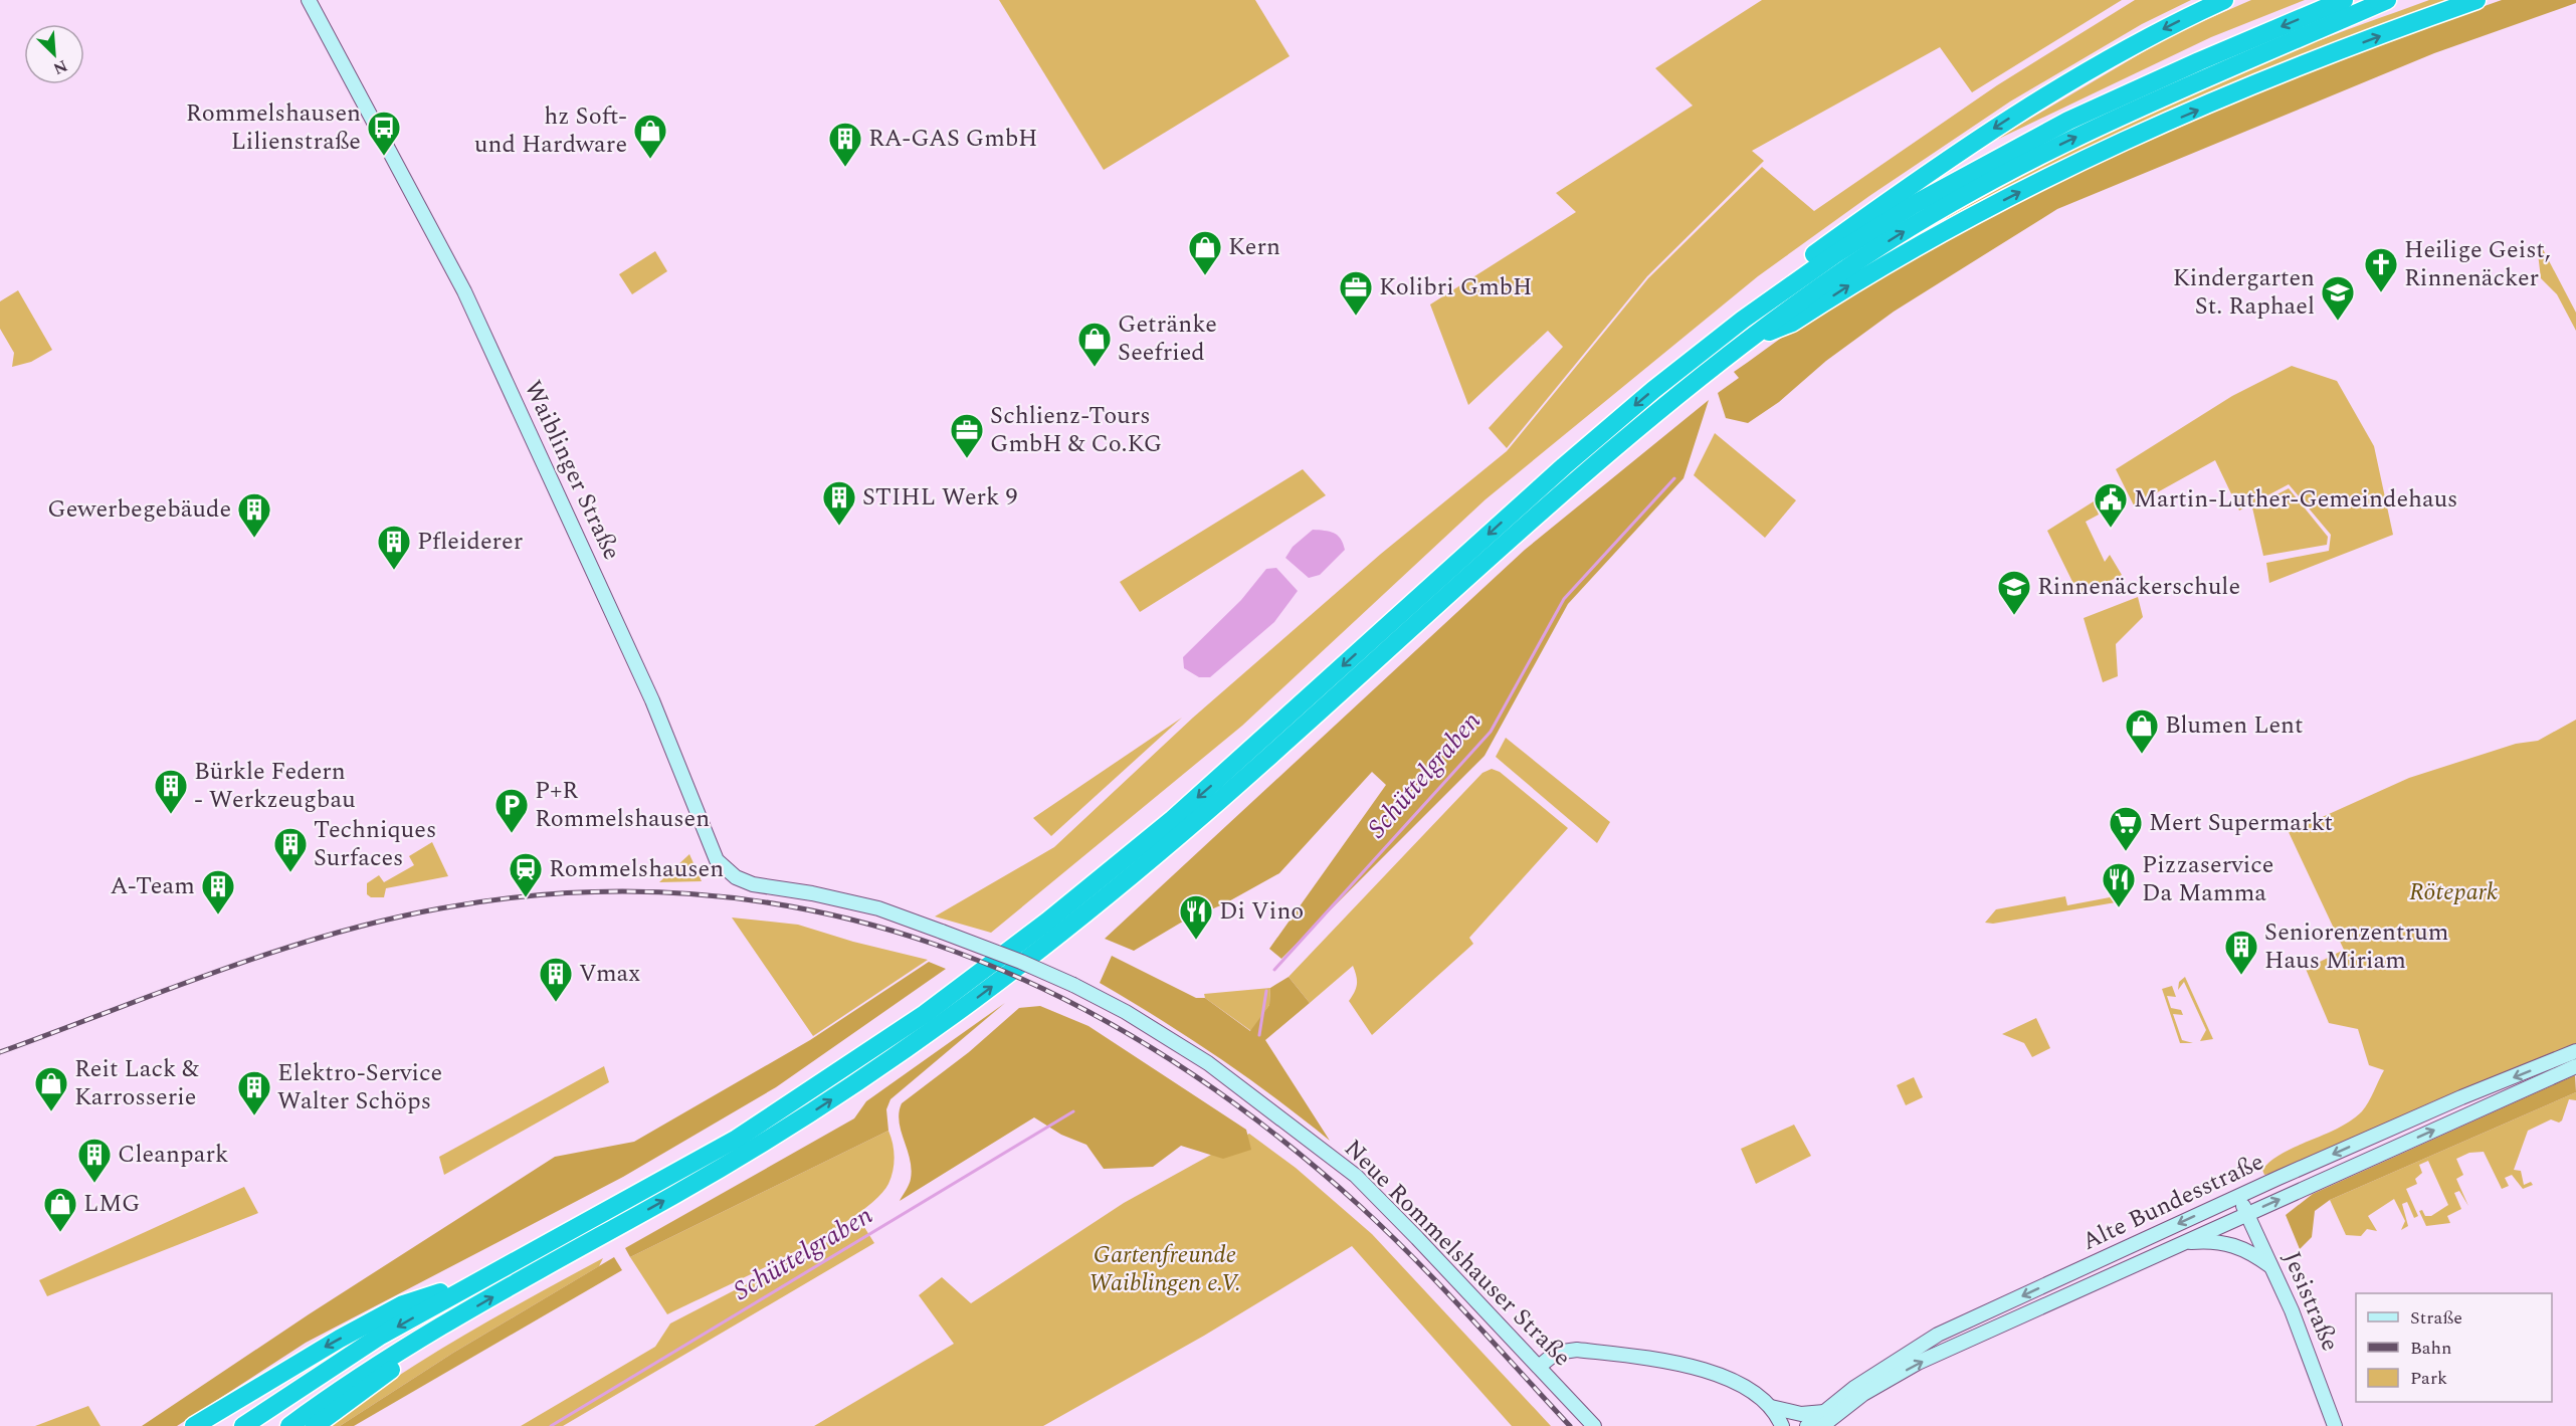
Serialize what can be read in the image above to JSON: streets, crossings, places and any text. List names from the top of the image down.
{
  "streets": {
    "street": [
      "Waiblinger Straße",
      "Alte Bundesstraße",
      "Neue Rommelshauser Straße",
      "Jesistraße"
    ]
  },
  "crossings": [
    ["Waiblinger Straße", "Neue Rommelshauser Straße"],
    ["Alte Bundesstraße", "Jesistraße"]
  ],
  "water": ["Schüttelgraben"],
  "parks": ["Rötepark", "Gartenfreunde Waiblingen e.V."],
  "places": {
    "bus stop": ["Rommelshausen Lilienstraße"],
    "shop": [
      "hz Soft- und Hardware",
      "Kern",
      "Getränke Seefried",
      "Blumen Lent",
      "Reit Lack & Karrosserie",
      "LMG"
    ],
    "building": [
      "RA-GAS GmbH",
      "STIHL Werk 9",
      "Gewerbegebäude",
      "Pfleiderer",
      "Bürkle Federn - Werkzeugbau",
      "Techniques Surfaces",
      "A-Team",
      "Seniorenzentrum Haus Miriam",
      "Vmax",
      "Elektro-Service Walter Schöps",
      "Cleanpark"
    ],
    "church": ["Heilige Geist, Rinnenäcker"],
    "office": ["Kolibri GmbH", "Schlienz-Tours GmbH & Co.KG"],
    "school or university": ["Kindergarten St. Raphael", "Rinnenäckerschule"],
    "public building": ["Martin-Luther-Gemeindehaus"],
    "parking": ["P+R Rommelshausen"],
    "supermarket": ["Mert Supermarkt"],
    "station": ["Rommelshausen"],
    "restaurant": ["Pizzaservice Da Mamma", "Di Vino"]
  },
  "legend": ["Straße", "Bahn", "Park"],
  "north": "bottom right"
}
